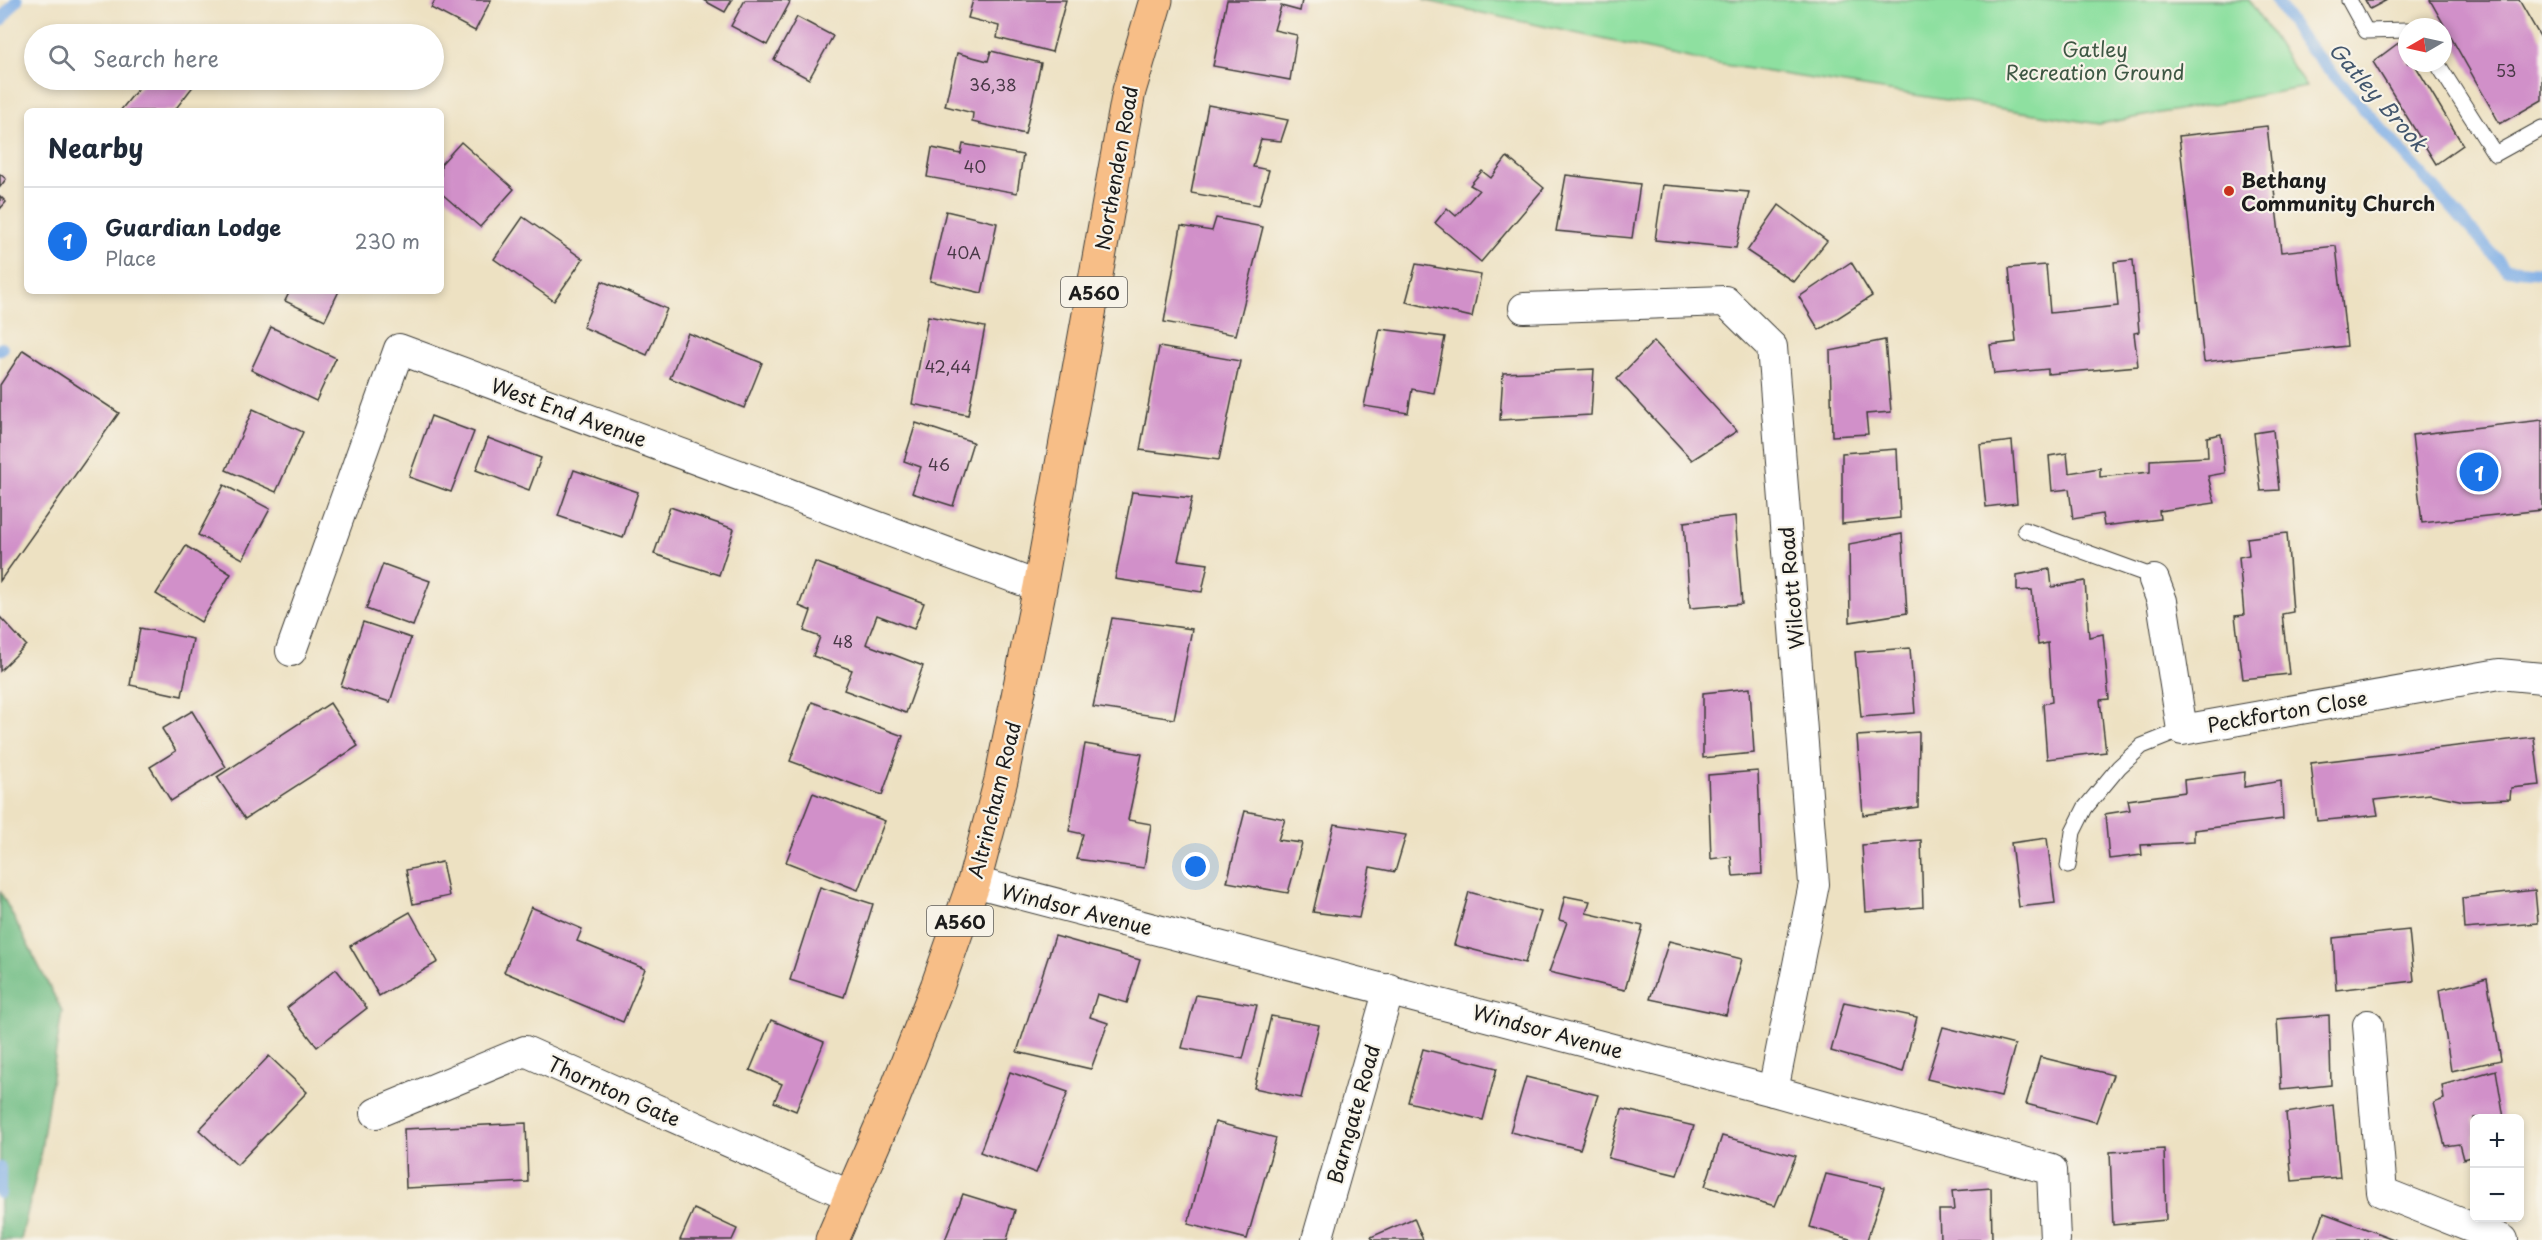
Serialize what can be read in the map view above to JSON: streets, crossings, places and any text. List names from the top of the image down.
{
  "streets": {
    "main road": ["Northenden Road", "A560", "Altrincham Road"],
    "street": [
      "West End Avenue",
      "Wilcott Road",
      "Peckforton Close",
      "Windsor Avenue",
      "Thornton Gate",
      "Barngate Road"
    ]
  },
  "crossings": [
    ["Northenden Road", "West End Avenue"],
    ["Northenden Road", "Altrincham Road"],
    ["West End Avenue", "Altrincham Road"],
    ["Wilcott Road", "Windsor Avenue"],
    ["Altrincham Road", "Windsor Avenue"],
    ["Altrincham Road", "Thornton Gate"],
    ["Windsor Avenue", "Barngate Road"]
  ],
  "water": ["Gatley Brook"],
  "parks": ["Gatley Recreation Ground"],
  "places": ["Bethany Community Church"],
  "house_numbers": [
    "53",
    "36,38",
    "40",
    "40A",
    "42,44",
    "46",
    "48"
  ],
  "north": "left",
  "page": {
    "search": "Search here",
    "heading": "Nearby",
    "list": [
      {
        "mark": "1",
        "name": "Guardian Lodge",
        "note": "Place",
        "value": "230 m"
      }
    ],
    "pins": "1",
    "map_buttons": ["+", "−"]
  }
}
